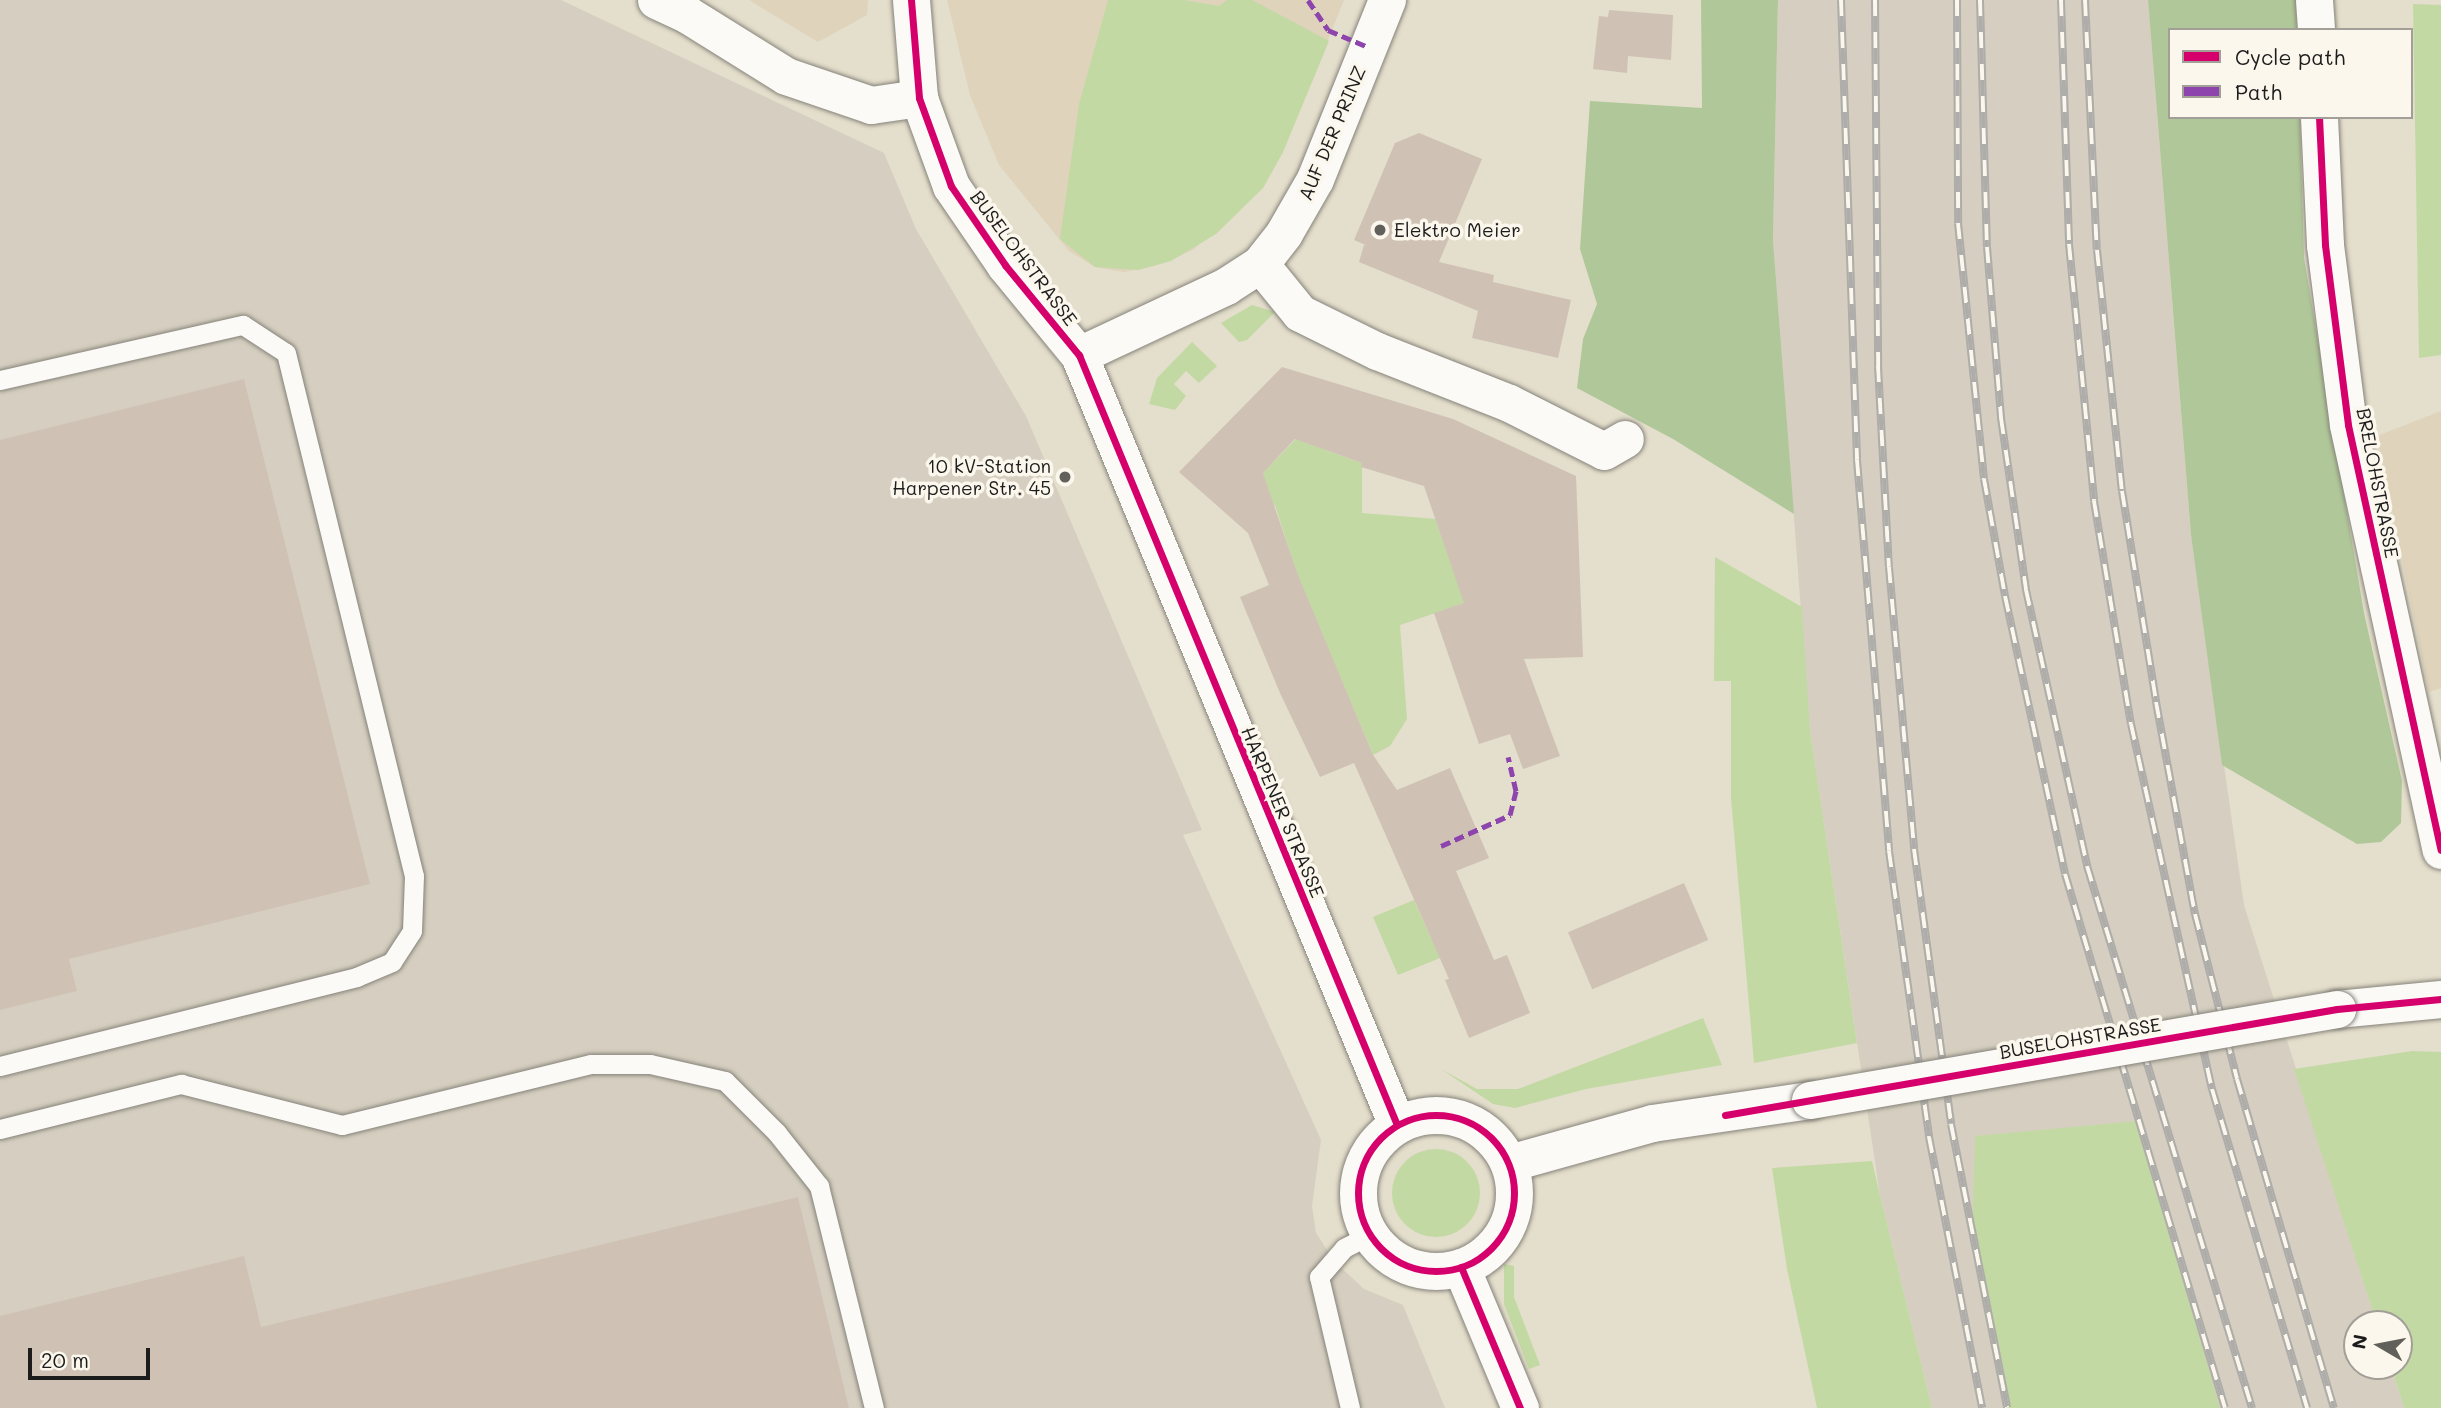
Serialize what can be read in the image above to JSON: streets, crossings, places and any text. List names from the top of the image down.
{
  "streets": {
    "street": [
      "AUF DER PRINZ",
      "BUSELOHSTRASSE",
      "BRELOHSTRASSE",
      "HARPENER STRASSE"
    ]
  },
  "crossings": [
    ["AUF DER PRINZ", "BUSELOHSTRASSE"],
    ["AUF DER PRINZ", "HARPENER STRASSE"],
    ["BUSELOHSTRASSE", "HARPENER STRASSE"]
  ],
  "places": ["Elektro Meier", "10 kV-Station Harpener Str. 45"],
  "legend": ["Cycle path", "Path"],
  "scale_bar": "20 m",
  "north": "left"
}
